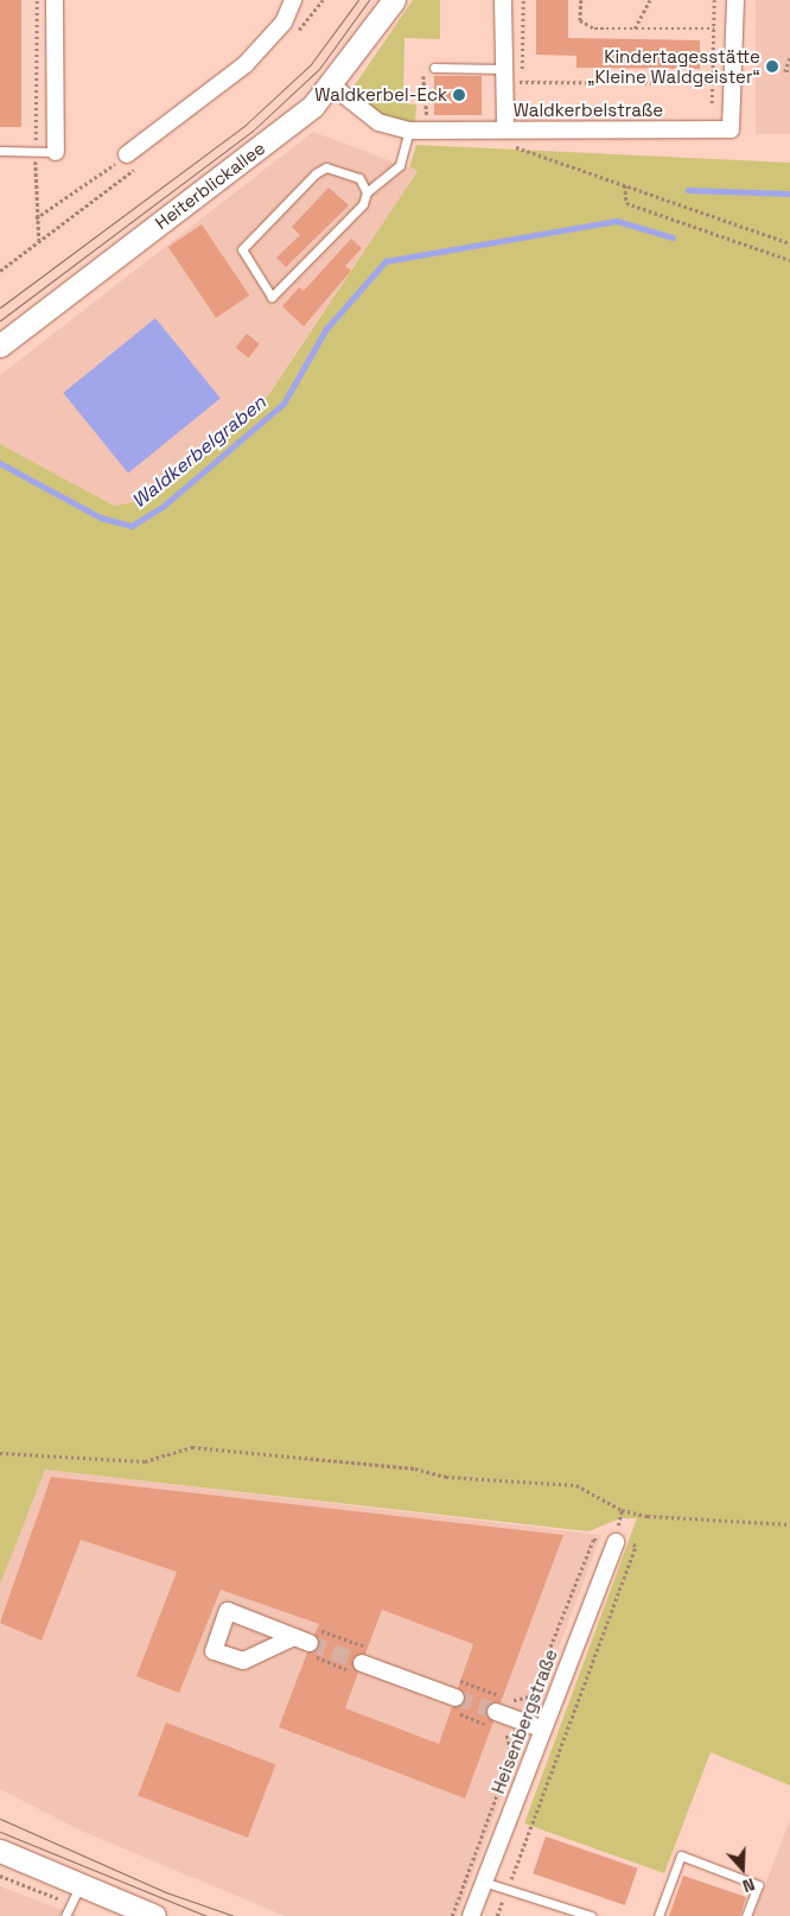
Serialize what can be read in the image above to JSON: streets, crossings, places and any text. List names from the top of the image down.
{
  "streets": {
    "main road": ["Heiterblickallee"],
    "street": ["Waldkerbelstraße", "Heisenbergstraße"]
  },
  "crossings": [
    ["Waldkerbelstraße", "Heiterblickallee"]
  ],
  "water": ["Waldkerbelgraben"],
  "places": ["Kindertagesstätte „Kleine Waldgeister“", "Waldkerbel-Eck"],
  "north": "bottom"
}
